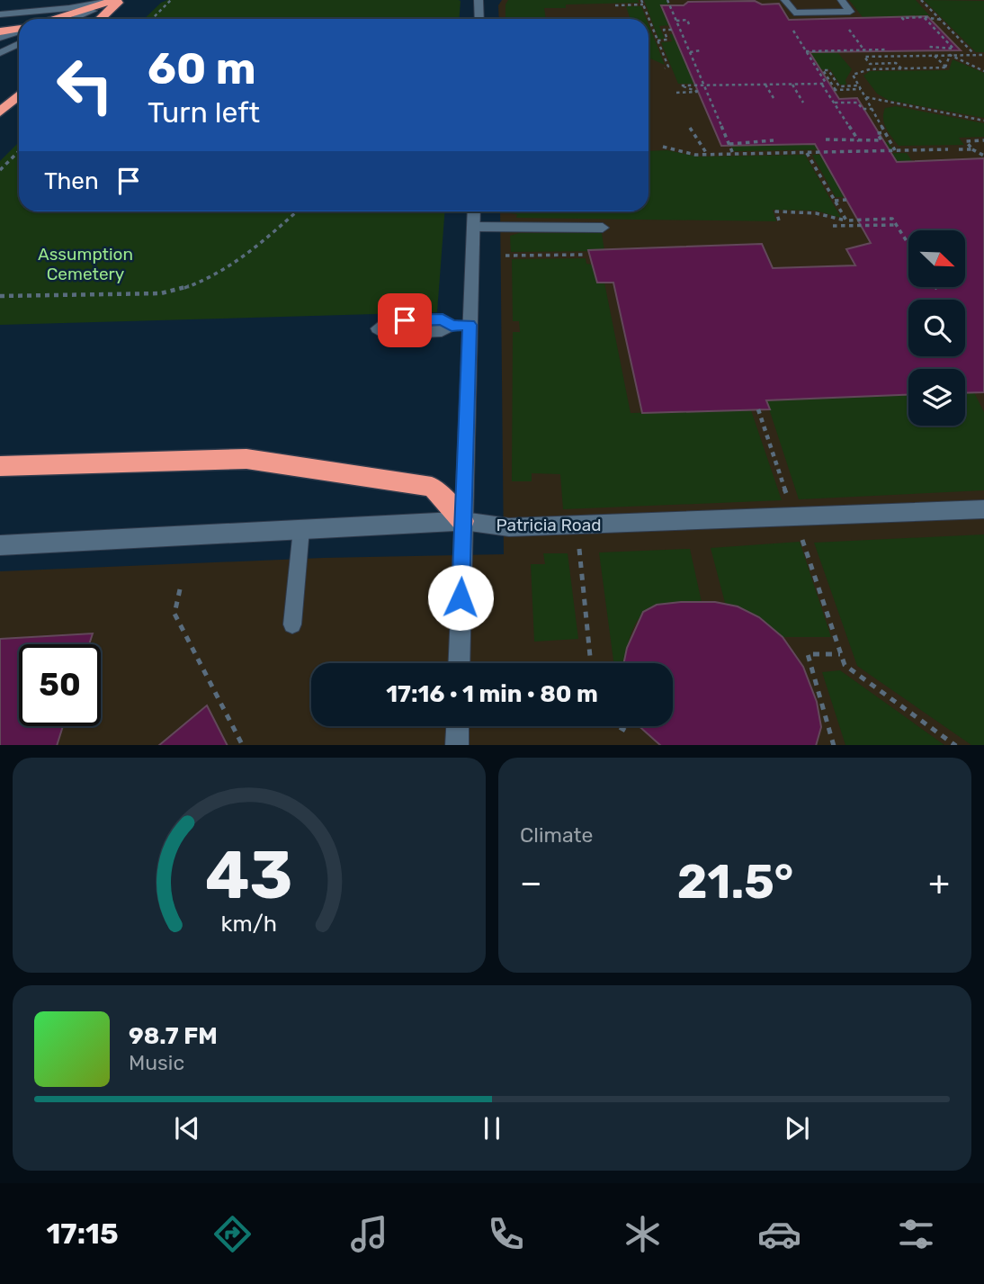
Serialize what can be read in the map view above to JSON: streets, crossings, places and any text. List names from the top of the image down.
{
  "streets": {
    "main road": ["Patricia Road"]
  },
  "parks": ["Assumption Cemetery"],
  "north": "bottom right",
  "page": {
    "turn": ["60 m", "Turn left"],
    "then": "Then",
    "limit": "50",
    "trip": "17:16 · 1 min · 80 m",
    "tile": "Climate",
    "heat": ["−", "21.5°", "+"],
    "song": ["98.7 FM", "Music"],
    "tabs": "17:15",
    "gauge": ["43", "km/h"]
  }
}
